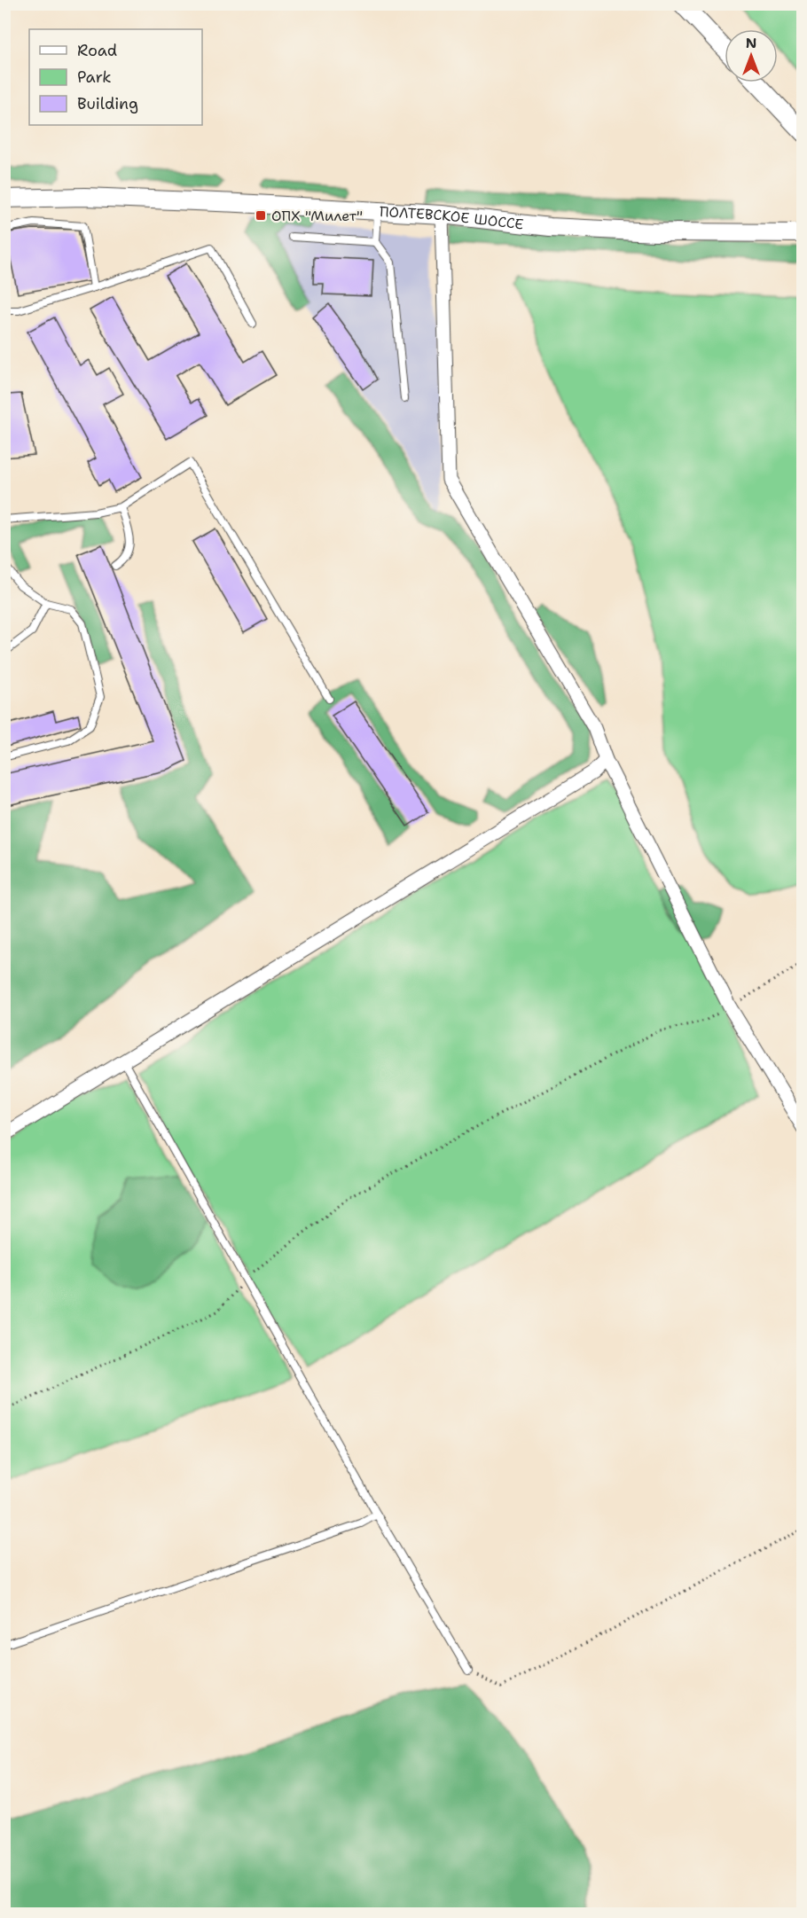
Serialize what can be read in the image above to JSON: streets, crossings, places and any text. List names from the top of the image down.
{
  "streets": {
    "street": ["ПОЛТЕВСКОЕ ШОССЕ"]
  },
  "places": {
    "transit": ["ОПХ \"Милет\""]
  },
  "legend": ["Road", "Park", "Building"],
  "north": "top"
}
